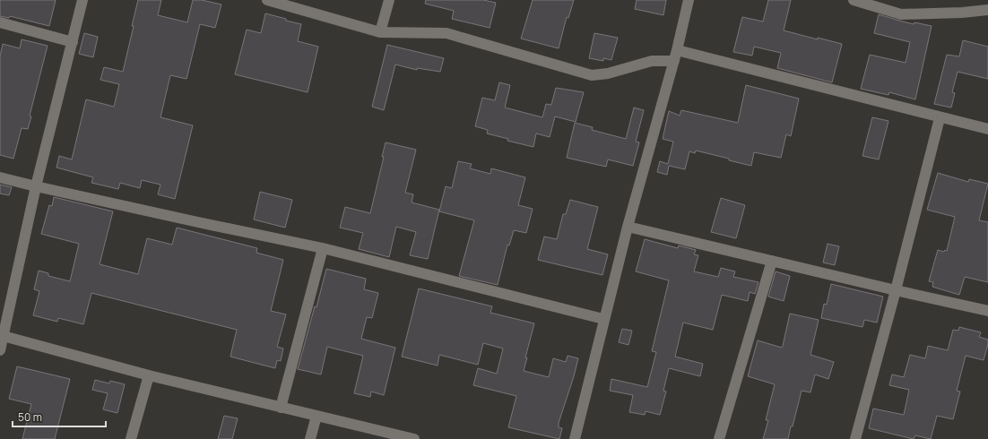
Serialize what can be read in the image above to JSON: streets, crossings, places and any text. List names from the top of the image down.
{
  "scale_bar": "50 m"
}
